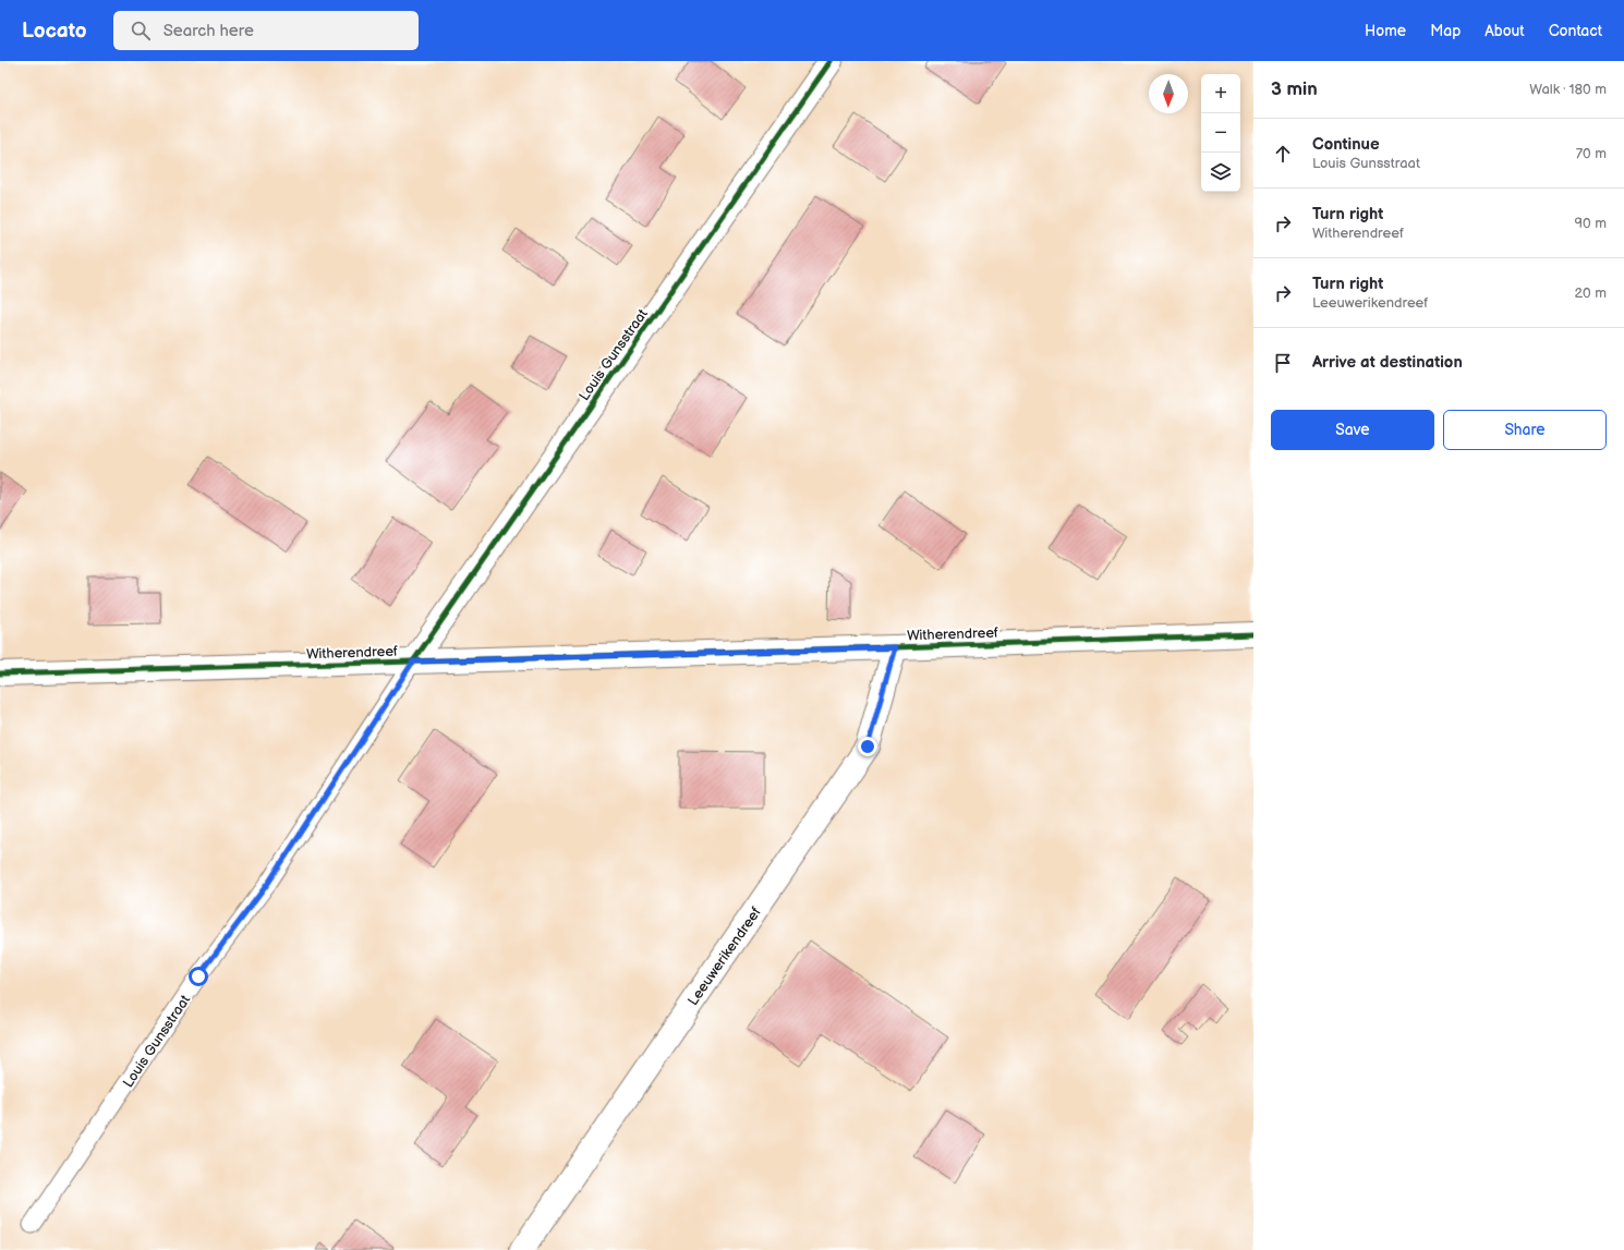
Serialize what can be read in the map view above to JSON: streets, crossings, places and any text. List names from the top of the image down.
{
  "streets": {
    "street": ["Louis Gunsstraat", "Witherendreef", "Leeuwerikendreef"]
  },
  "crossings": [
    ["Louis Gunsstraat", "Witherendreef"],
    ["Witherendreef", "Leeuwerikendreef"]
  ],
  "north": "bottom",
  "page": {
    "header": "Locato",
    "search": "Search here",
    "nav": [
      "Home",
      "Map",
      "About",
      "Contact"
    ],
    "heading": ["3 min", "Walk · 180 m"],
    "map_buttons": ["+", "−"],
    "list": [
      ["Continue", "Louis Gunsstraat", "70 m"],
      ["Turn right", "Witherendreef", "90 m"],
      ["Turn right", "Leeuwerikendreef", "20 m"],
      "Arrive at destination"
    ],
    "buttons": ["Save", "Share"]
  }
}
